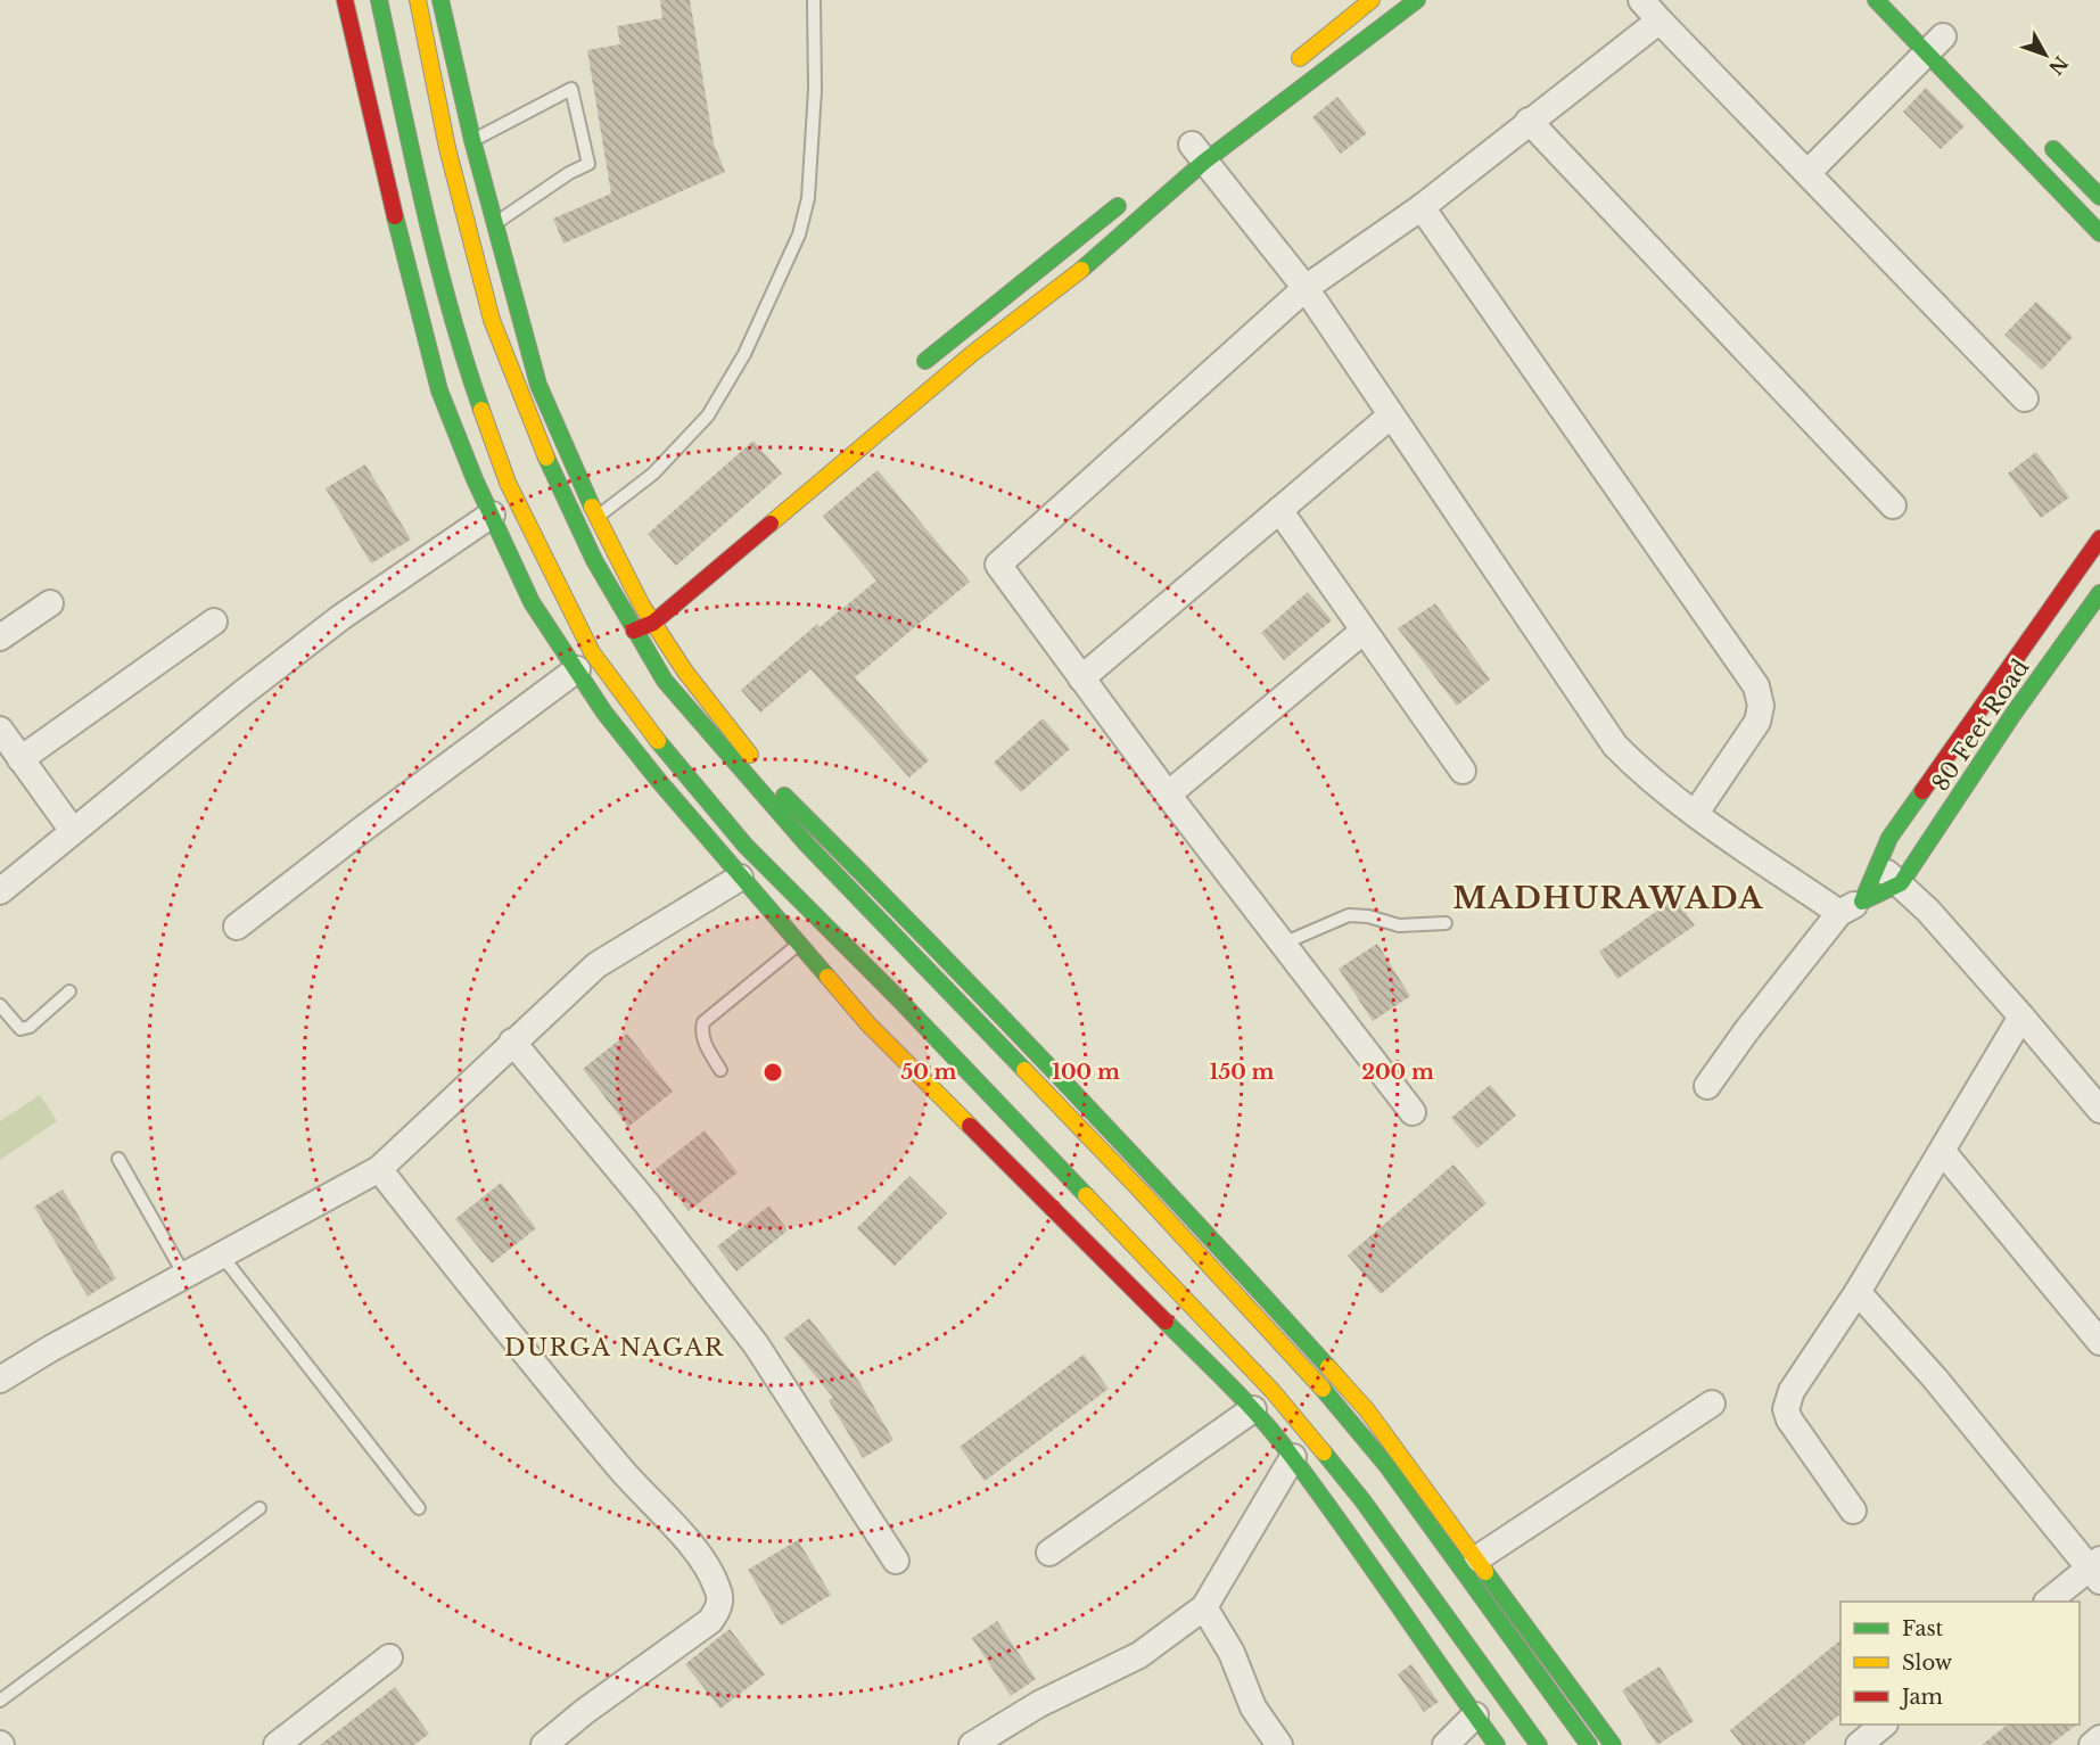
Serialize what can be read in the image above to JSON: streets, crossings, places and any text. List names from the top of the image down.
{
  "streets": {
    "street": ["80 Feet Road"]
  },
  "districts": ["MADHURAWADA", "DURGA NAGAR"],
  "legend": ["Fast", "Slow", "Jam"],
  "north": "bottom right",
  "rings": [
    "50 m",
    "100 m",
    "150 m",
    "200 m"
  ]
}
